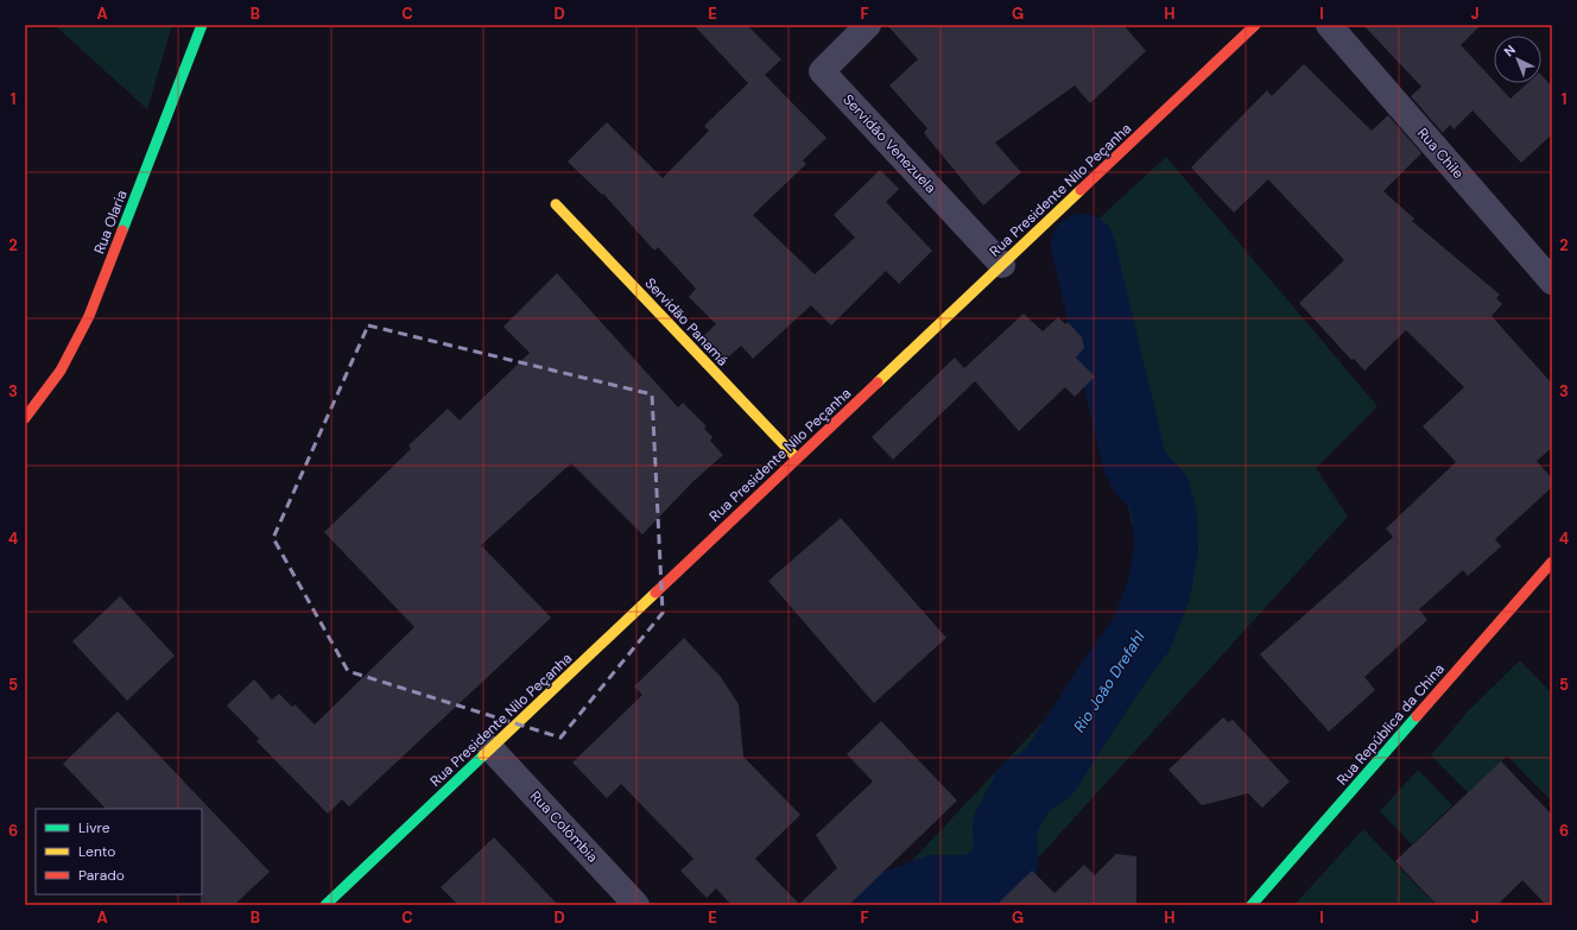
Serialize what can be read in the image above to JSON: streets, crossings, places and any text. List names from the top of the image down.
{
  "streets": {
    "street": [
      "Servidão Venezuela",
      "Rua Chile",
      "Rua Presidente Nilo Peçanha",
      "Rua Olaria",
      "Servidão Panamá",
      "Rua República da China",
      "Rua Colômbia"
    ]
  },
  "crossings": [
    ["Servidão Venezuela", "Rua Presidente Nilo Peçanha"],
    ["Rua Presidente Nilo Peçanha", "Servidão Panamá"],
    ["Rua Presidente Nilo Peçanha", "Rua Colômbia"]
  ],
  "water": ["Rio João Drefahl"],
  "legend": ["Livre", "Lento", "Parado"],
  "north": "top left",
  "grid": {
    "columns": [
      "A",
      "B",
      "C",
      "D",
      "E",
      "F",
      "G",
      "H",
      "I",
      "J"
    ],
    "rows": [
      "1",
      "2",
      "3",
      "4",
      "5",
      "6"
    ]
  }
}
